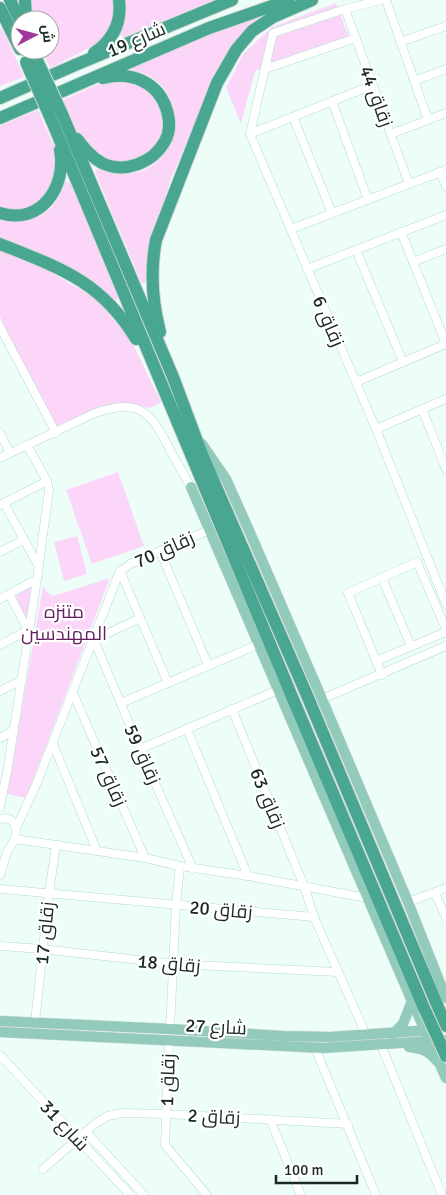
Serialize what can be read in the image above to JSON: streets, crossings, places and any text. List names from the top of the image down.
{
  "streets": {
    "highway": ["شارع 19"],
    "main road": ["شارع 27"],
    "street": [
      "زقاق 44",
      "زقاق 6",
      "زقاق 70",
      "زقاق 59",
      "زقاق 57",
      "زقاق 63",
      "زقاق 20",
      "زقاق 17",
      "زقاق 18",
      "زقاق 1",
      "زقاق 2",
      "شارع 31"
    ]
  },
  "crossings": [
    ["زقاق 63", "زقاق 20"],
    ["زقاق 20", "زقاق 17"],
    ["زقاق 17", "زقاق 18"],
    ["زقاق 17", "شارع 27"],
    ["شارع 27", "زقاق 1"],
    ["زقاق 1", "زقاق 2"],
    ["زقاق 2", "شارع 31"]
  ],
  "parks": ["متنزه المهندسين"],
  "scale_bar": "100 m",
  "north": "right"
}
